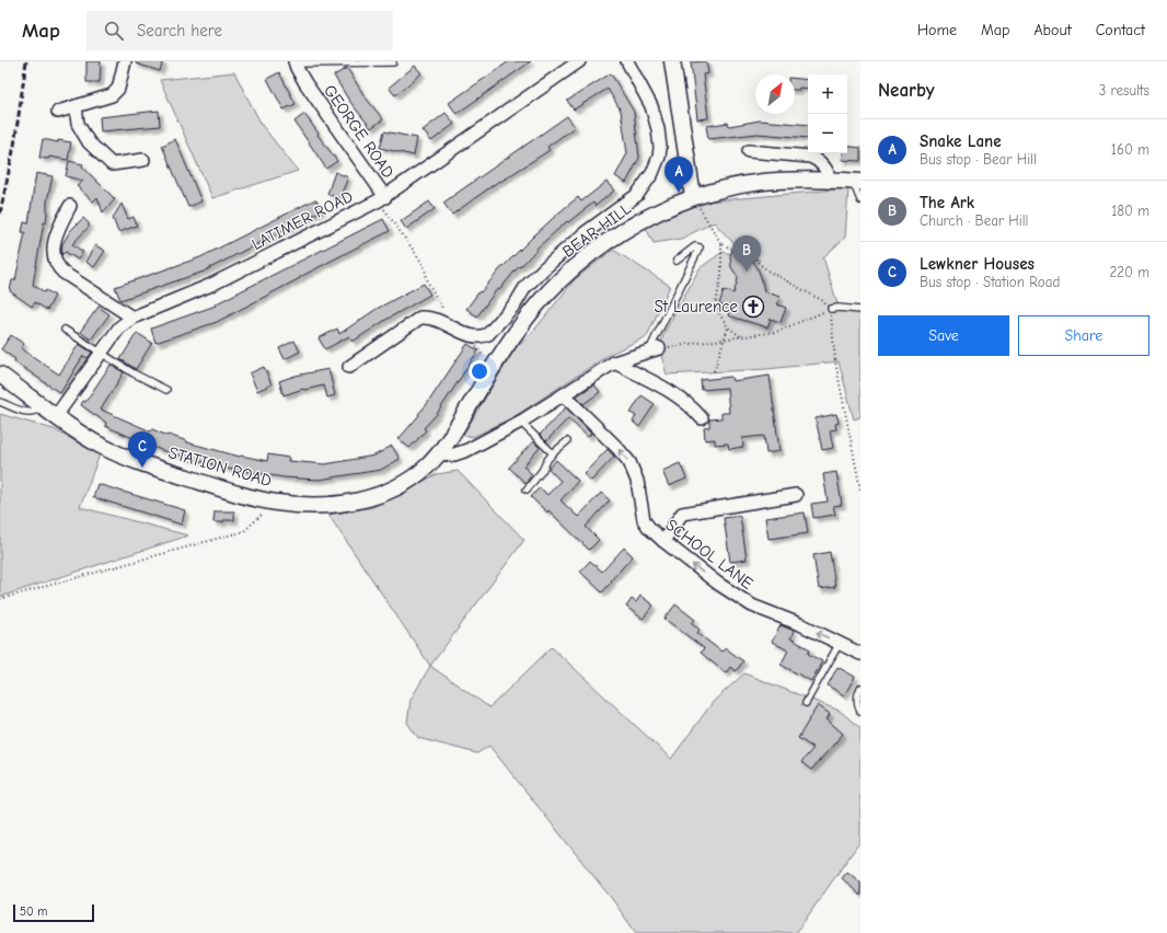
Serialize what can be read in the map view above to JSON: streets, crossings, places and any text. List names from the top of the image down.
{
  "streets": {
    "street": [
      "GEORGE ROAD",
      "LATIMER ROAD",
      "BEAR HILL",
      "STATION ROAD",
      "SCHOOL LANE"
    ]
  },
  "crossings": [
    ["GEORGE ROAD", "LATIMER ROAD"],
    ["LATIMER ROAD", "STATION ROAD"],
    ["BEAR HILL", "STATION ROAD"]
  ],
  "one_way": ["SCHOOL LANE"],
  "places": {
    "church": ["St Laurence"]
  },
  "scale_bar": "50 m",
  "north": "top right",
  "page": {
    "header": "Map",
    "search": "Search here",
    "nav": [
      "Home",
      "Map",
      "About",
      "Contact"
    ],
    "heading": ["Nearby", "3 results"],
    "map_buttons": ["+", "−"],
    "list": [
      {
        "mark": "A",
        "name": "Snake Lane",
        "note": "Bus stop · Bear Hill",
        "value": "160 m"
      },
      {
        "mark": "B",
        "name": "The Ark",
        "note": "Church · Bear Hill",
        "value": "180 m"
      },
      {
        "mark": "C",
        "name": "Lewkner Houses",
        "note": "Bus stop · Station Road",
        "value": "220 m"
      }
    ],
    "pins": ["A", "B", "C"],
    "buttons": ["Save", "Share"],
    "scale": "50 m"
  }
}
